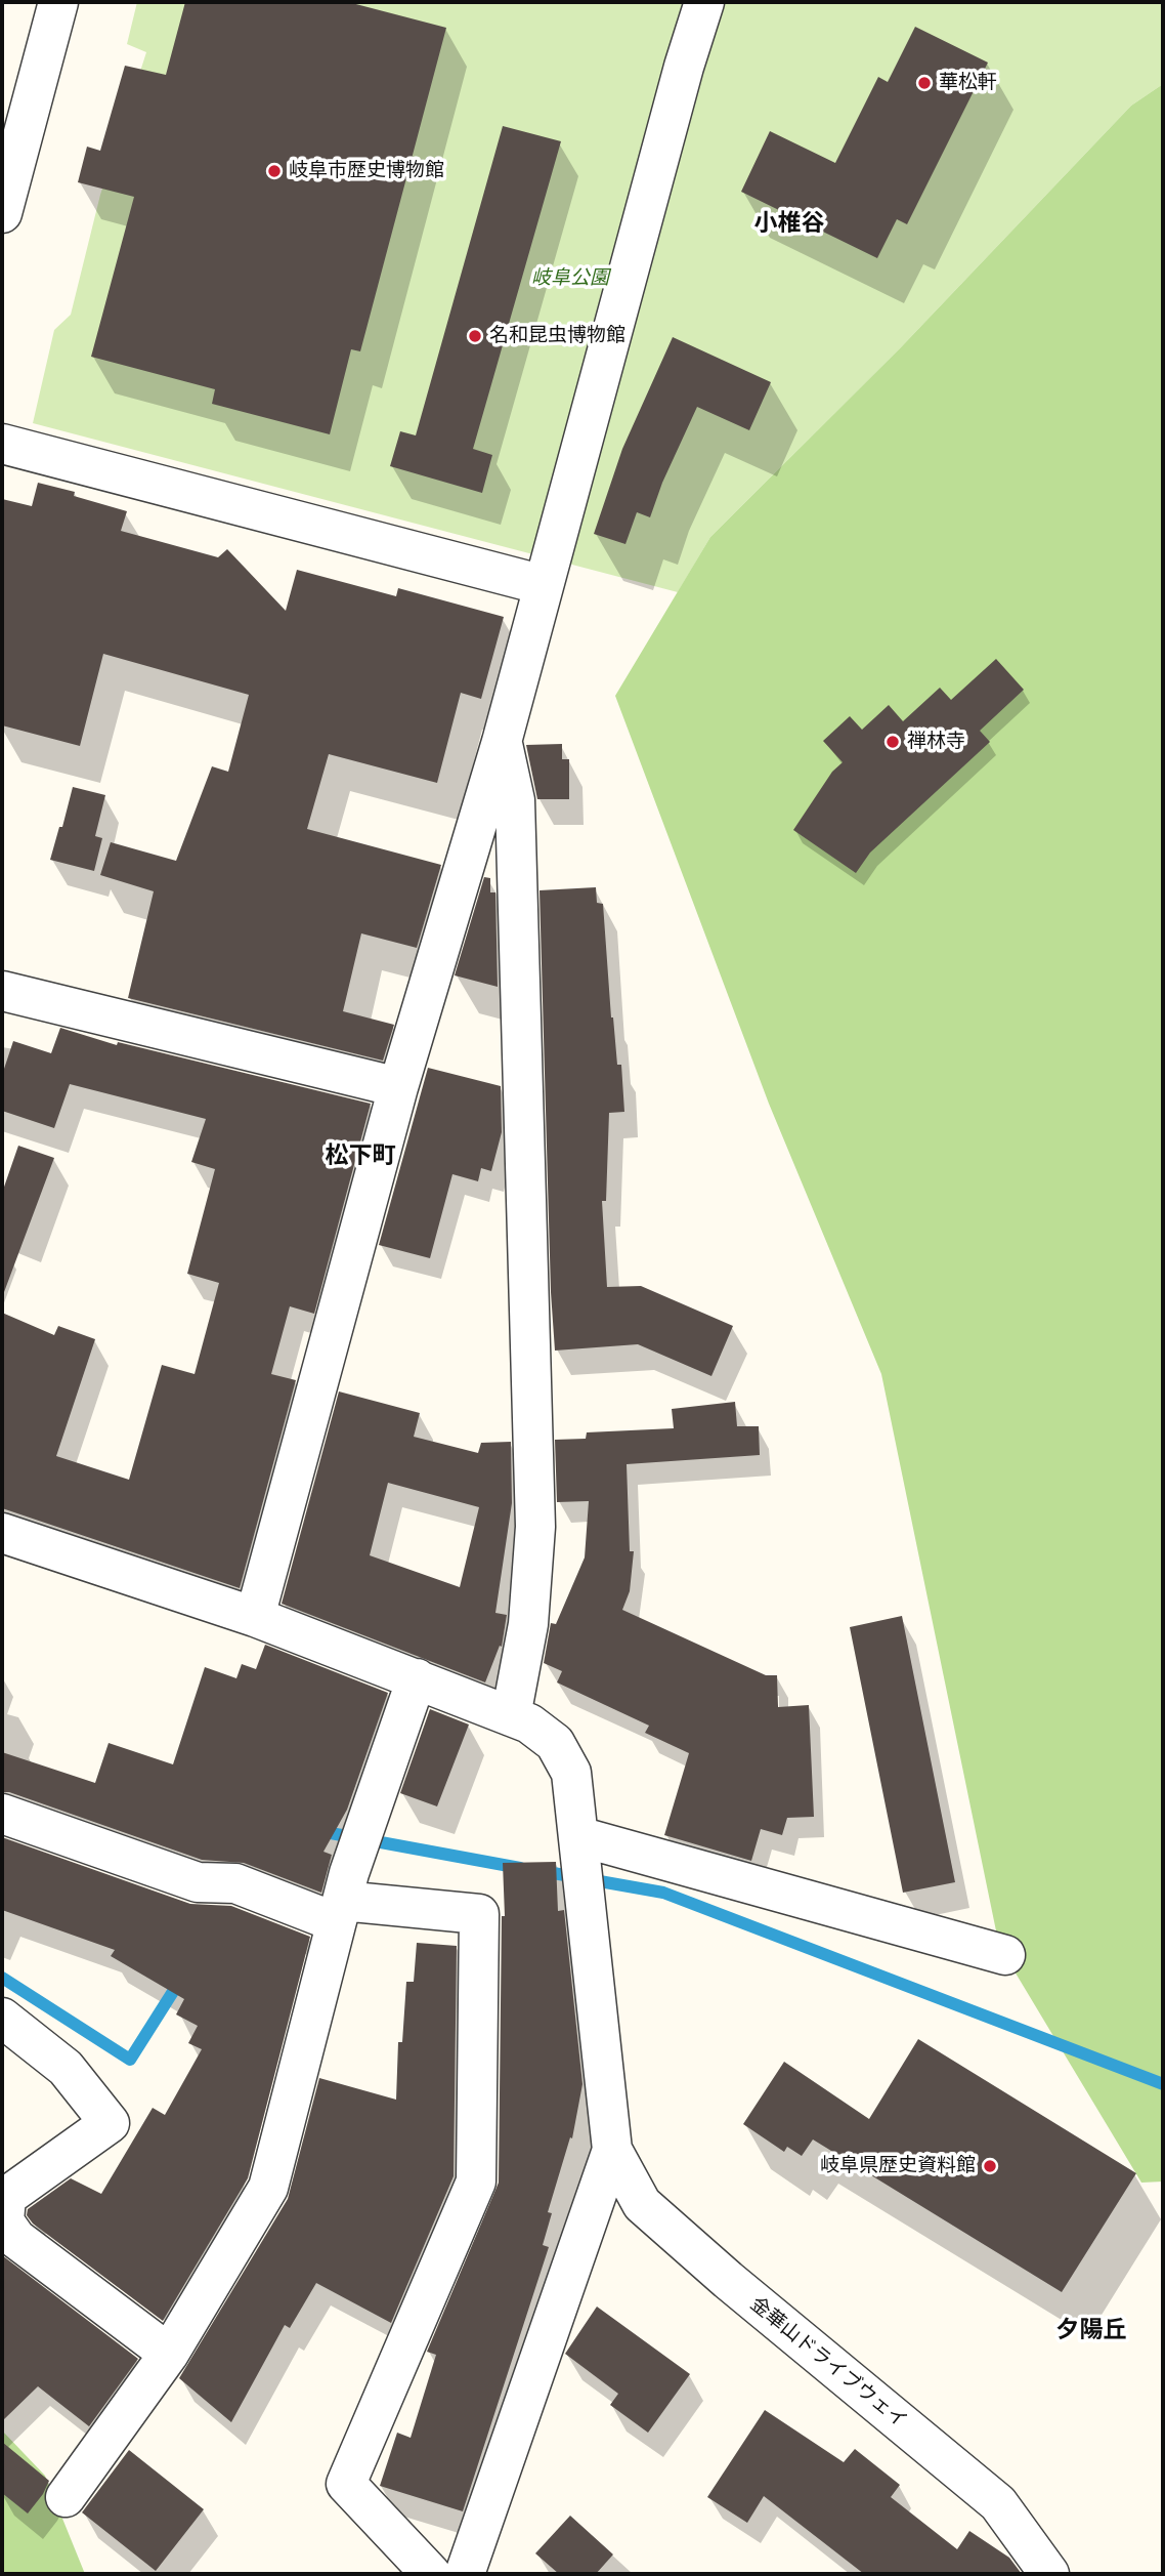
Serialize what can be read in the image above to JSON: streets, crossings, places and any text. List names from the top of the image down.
{
  "streets": {
    "street": ["金華山ドライブウェイ"]
  },
  "districts": ["小椎谷", "松下町", "夕陽丘"],
  "parks": ["岐阜公園"],
  "places": [
    "華松軒",
    "岐阜市歴史博物館",
    "名和昆虫博物館",
    "禅林寺",
    "岐阜県歴史資料館"
  ]
}
